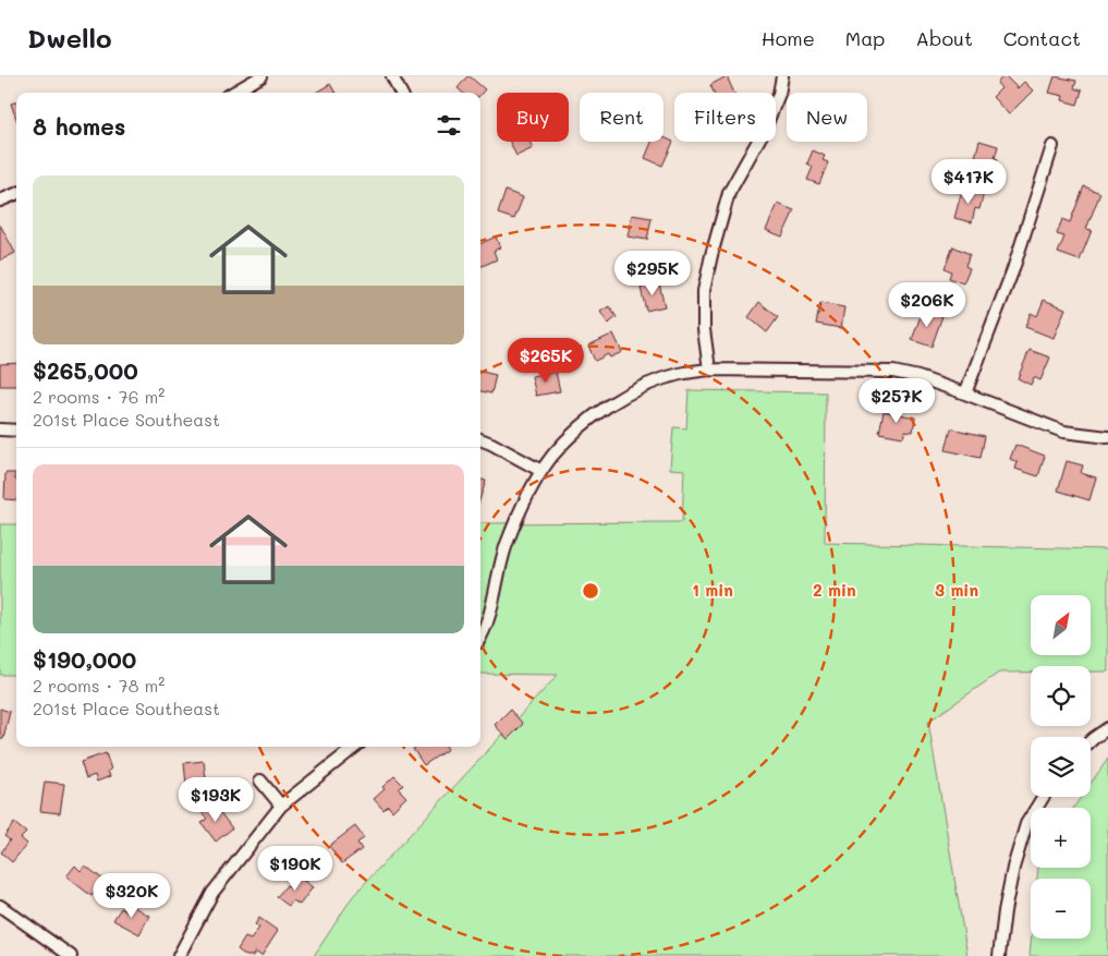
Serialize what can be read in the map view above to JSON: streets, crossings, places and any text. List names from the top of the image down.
{
  "north": "top right",
  "page": {
    "header": "Dwello",
    "nav": [
      "Home",
      "Map",
      "About",
      "Contact"
    ],
    "chip": [
      "Buy",
      "Rent",
      "Filters",
      "New"
    ],
    "heading": "8 homes",
    "list": [
      {
        "name": "$265,000",
        "note": "2 rooms · 76 m² · 201st Place Southeast"
      },
      {
        "name": "$190,000",
        "note": "2 rooms · 78 m² · 201st Place Southeast"
      }
    ],
    "price": [
      "$417K",
      "$295K",
      "$206K",
      "$265K",
      "$257K",
      "$193K",
      "$190K",
      "$320K"
    ],
    "map_buttons": ["+", "−"]
  },
  "rings": ["1 min", "2 min", "3 min"]
}
